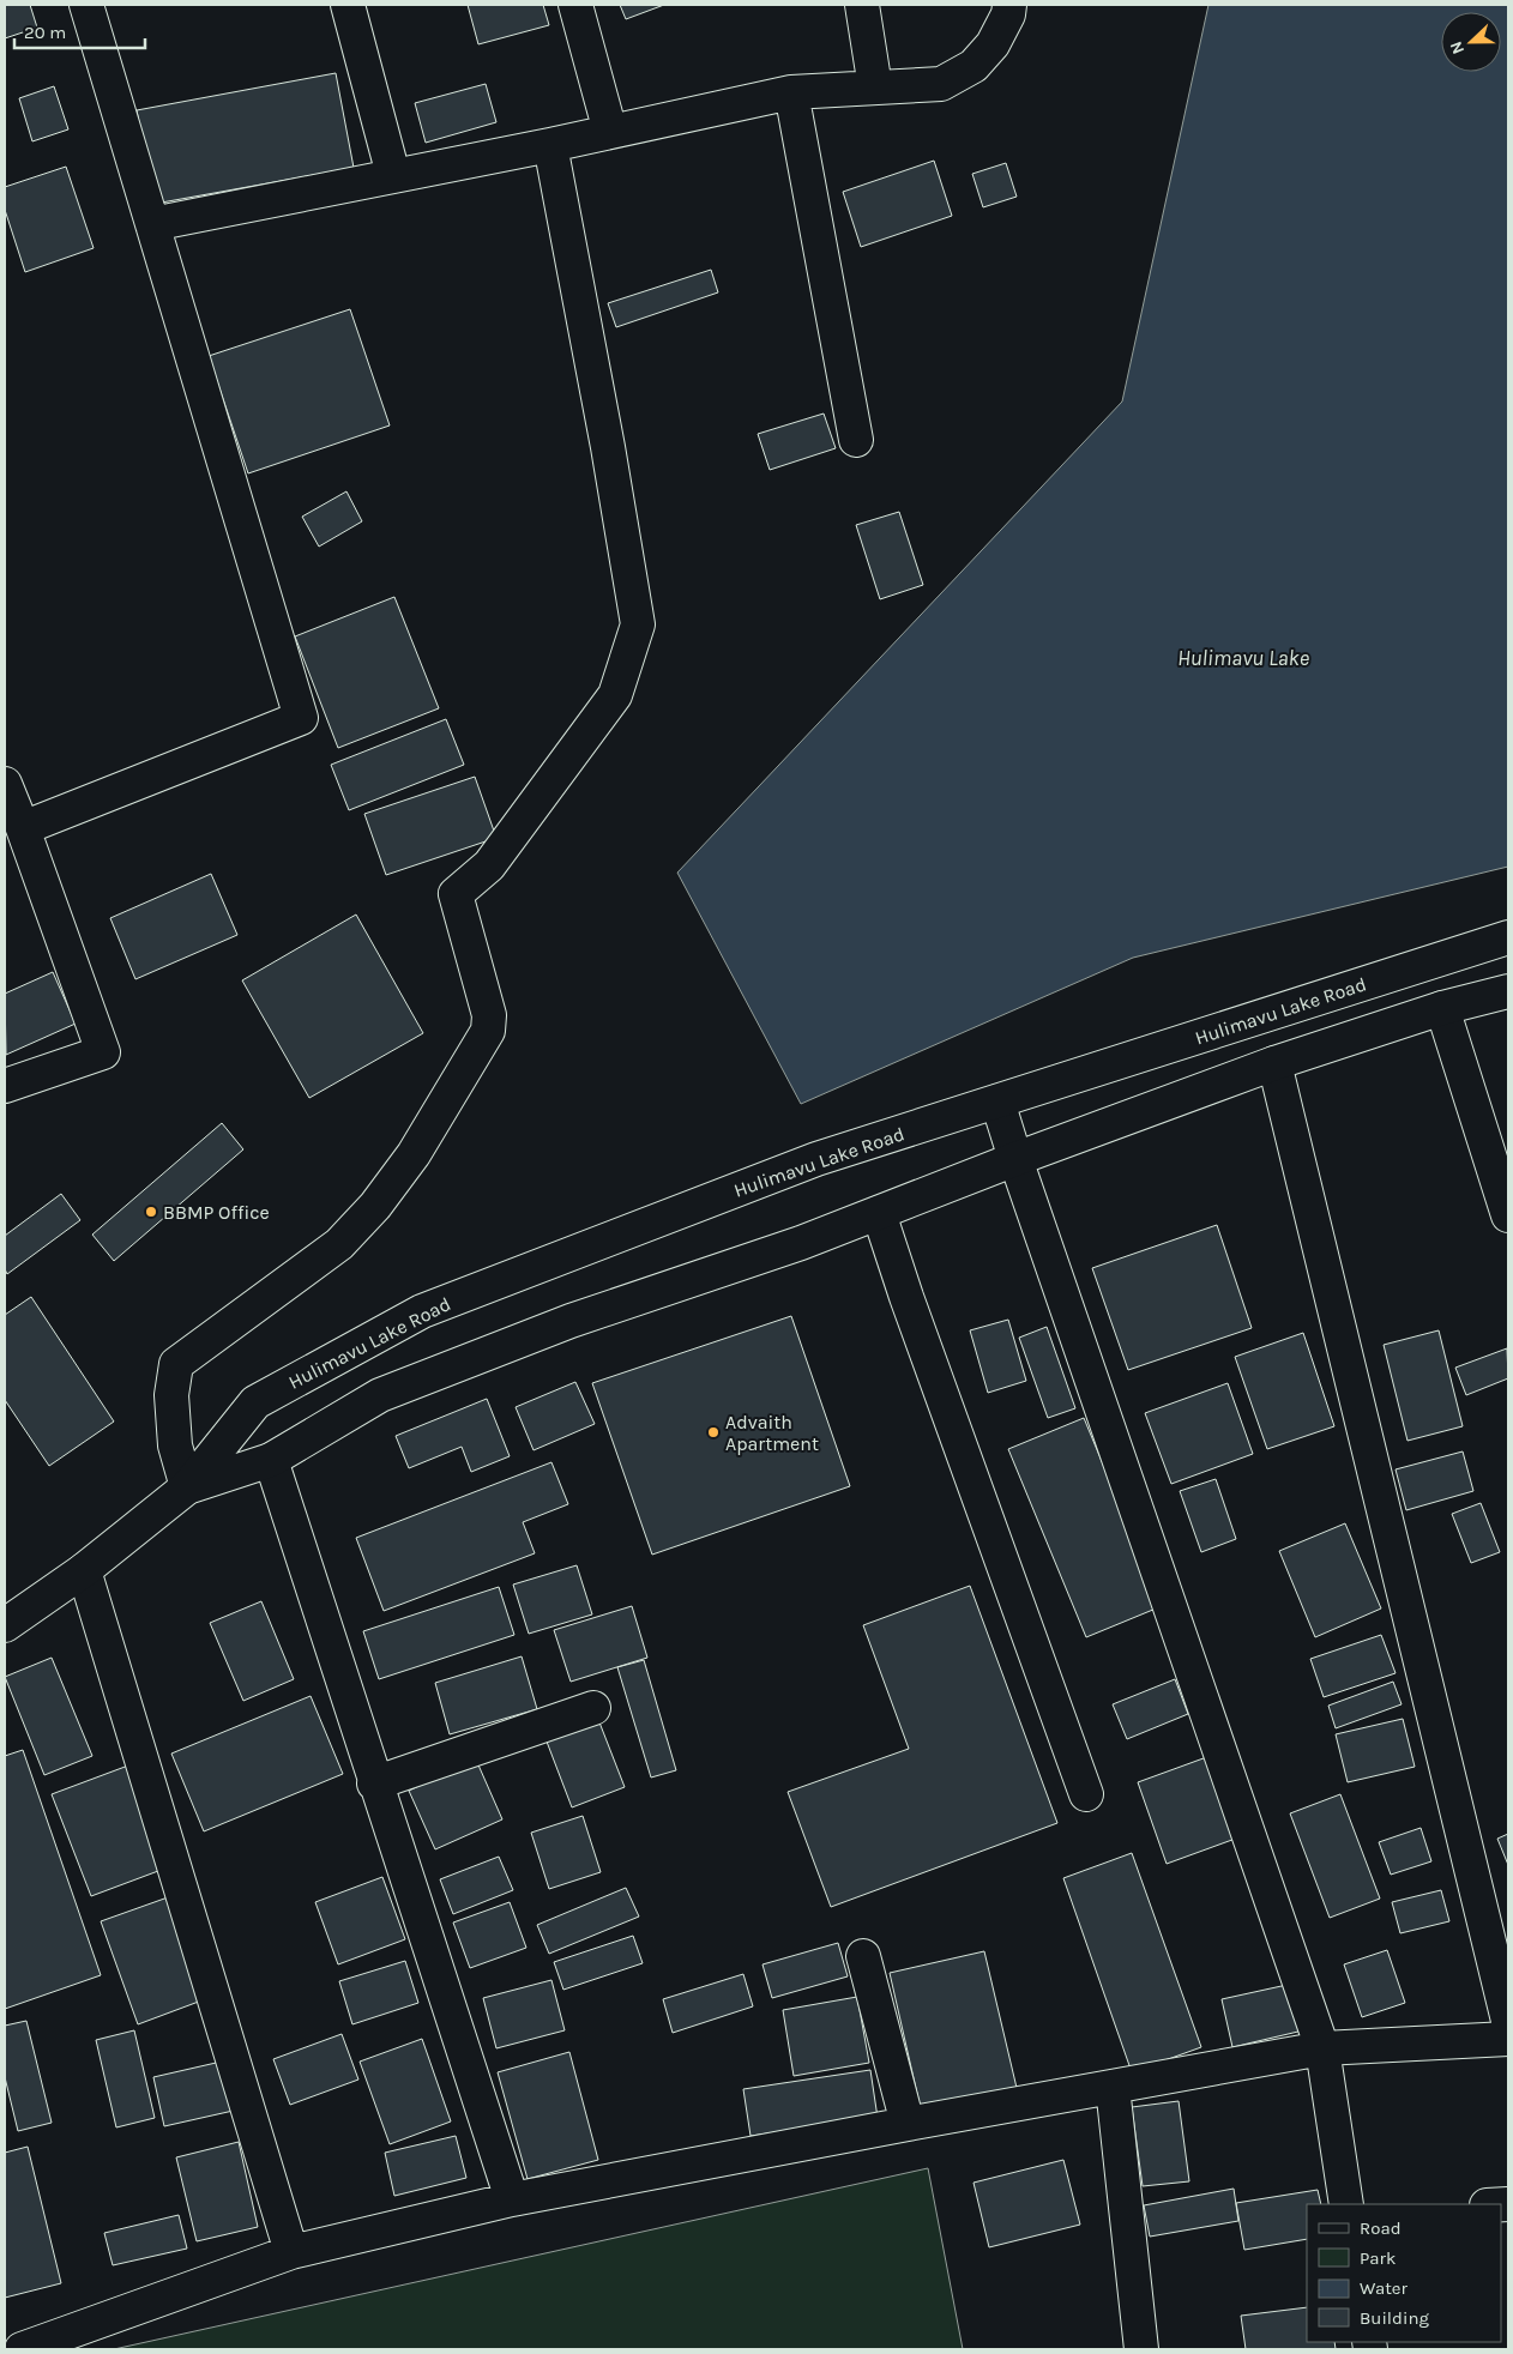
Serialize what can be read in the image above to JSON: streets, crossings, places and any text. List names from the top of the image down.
{
  "streets": {
    "street": ["Hulimavu Lake Road"]
  },
  "water": ["Hulimavu Lake"],
  "places": ["BBMP Office", "Advaith Apartment"],
  "legend": [
    "Road",
    "Park",
    "Water",
    "Building"
  ],
  "scale_bar": "20 m",
  "north": "left"
}
